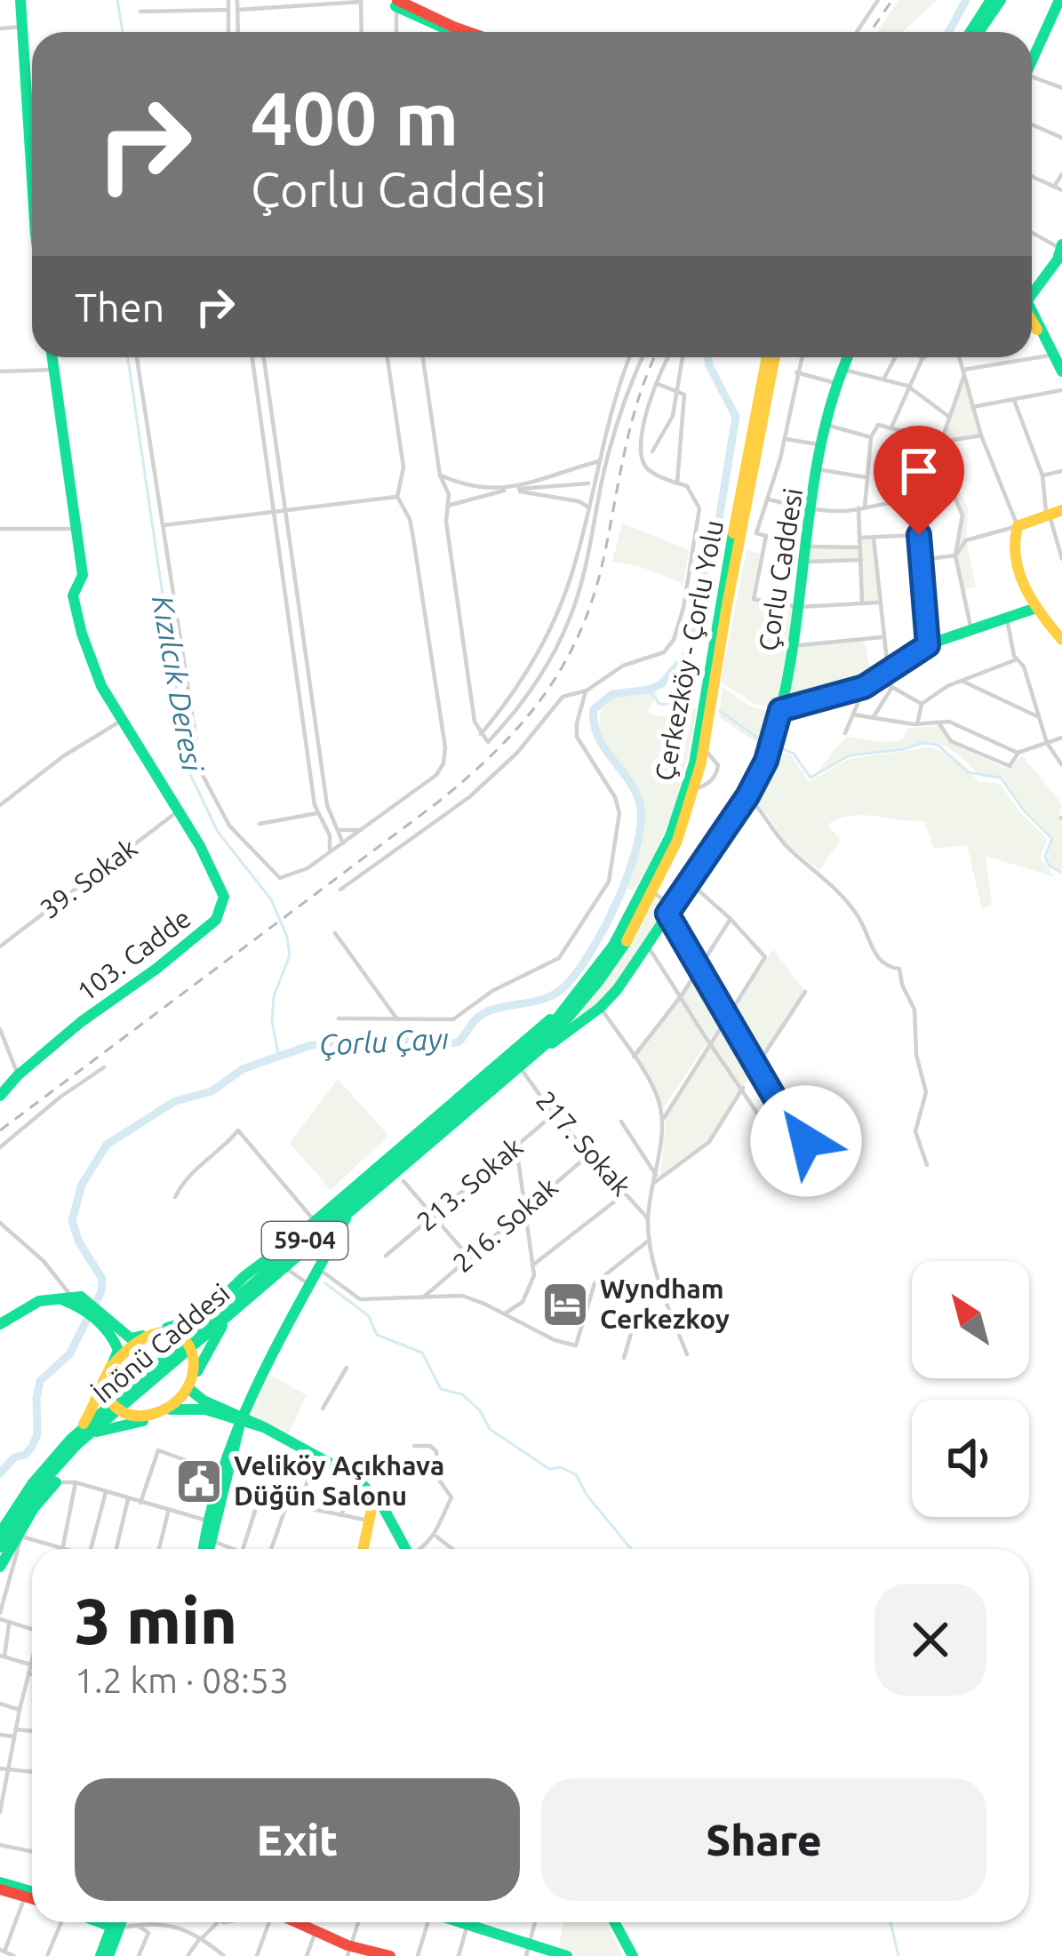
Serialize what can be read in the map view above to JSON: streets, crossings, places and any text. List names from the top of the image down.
{
  "streets": {
    "main road": [
      "Çorlu Caddesi",
      "Çerkezköy - Çorlu Yolu",
      "103. Cadde",
      "59-04",
      "İnönü Caddesi"
    ],
    "street": [
      "39. Sokak",
      "217. Sokak",
      "213. Sokak",
      "216. Sokak"
    ]
  },
  "crossings": [
    ["Çorlu Caddesi", "217. Sokak"],
    ["Çorlu Caddesi", "59-04"],
    ["Çorlu Caddesi", "İnönü Caddesi"],
    ["Çerkezköy - Çorlu Yolu", "59-04"],
    ["39. Sokak", "103. Cadde"],
    ["217. Sokak", "213. Sokak"],
    ["217. Sokak", "216. Sokak"],
    ["217. Sokak", "59-04"],
    ["217. Sokak", "İnönü Caddesi"],
    ["59-04", "İnönü Caddesi"]
  ],
  "water": ["Kızılcık Deresi", "Çorlu Çayı"],
  "places": {
    "hotel": ["Wyndham Cerkezkoy"],
    "public building": ["Veliköy Açıkhava Düğün Salonu"]
  },
  "north": "top left",
  "page": {
    "turn": ["400 m", "Çorlu Caddesi"],
    "then": "Then",
    "heading": ["3 min", "1.2 km · 08:53"],
    "buttons": ["Exit", "Share"]
  }
}
